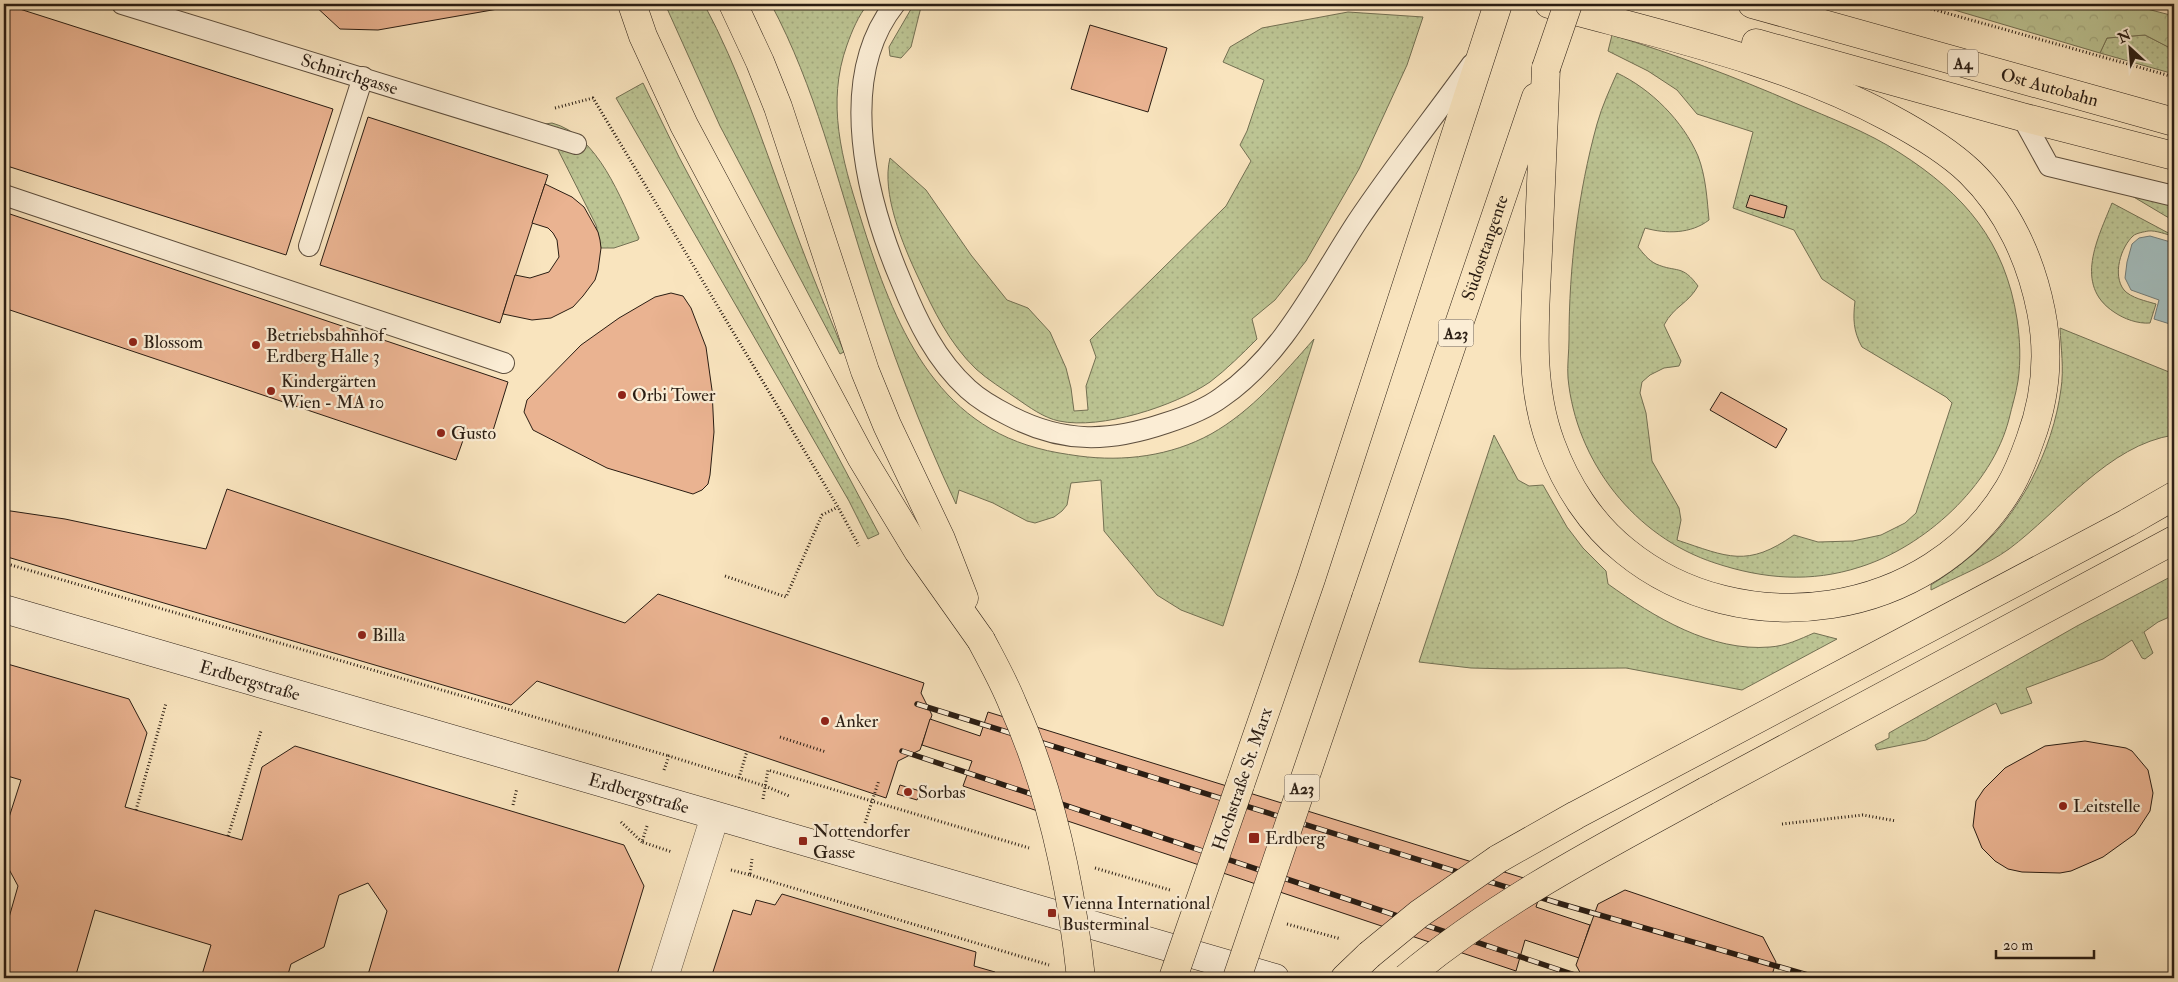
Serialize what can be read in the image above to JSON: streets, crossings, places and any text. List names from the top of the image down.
{
  "streets": {
    "highway": [
      "A4",
      "Ost Autobahn",
      "Südosttangente",
      "A23",
      "Hochstraße St. Marx"
    ],
    "street": ["Erdbergstraße"],
    "lane": ["Schnirchgasse"]
  },
  "crossings": [
    ["Südosttangente", "A23"],
    ["Südosttangente", "Erdbergstraße"]
  ],
  "places": {
    "other": [
      "Blossom",
      "Betriebsbahnhof Erdberg Halle 3",
      "Kindergärten Wien - MA 10",
      "Orbi Tower",
      "Gusto",
      "Billa",
      "Anker",
      "Sorbas",
      "Leitstelle"
    ],
    "transit": ["Erdberg", "Nottendorfer Gasse", "Vienna International Busterminal"]
  },
  "scale_bar": "20 m",
  "north": "top left"
}
